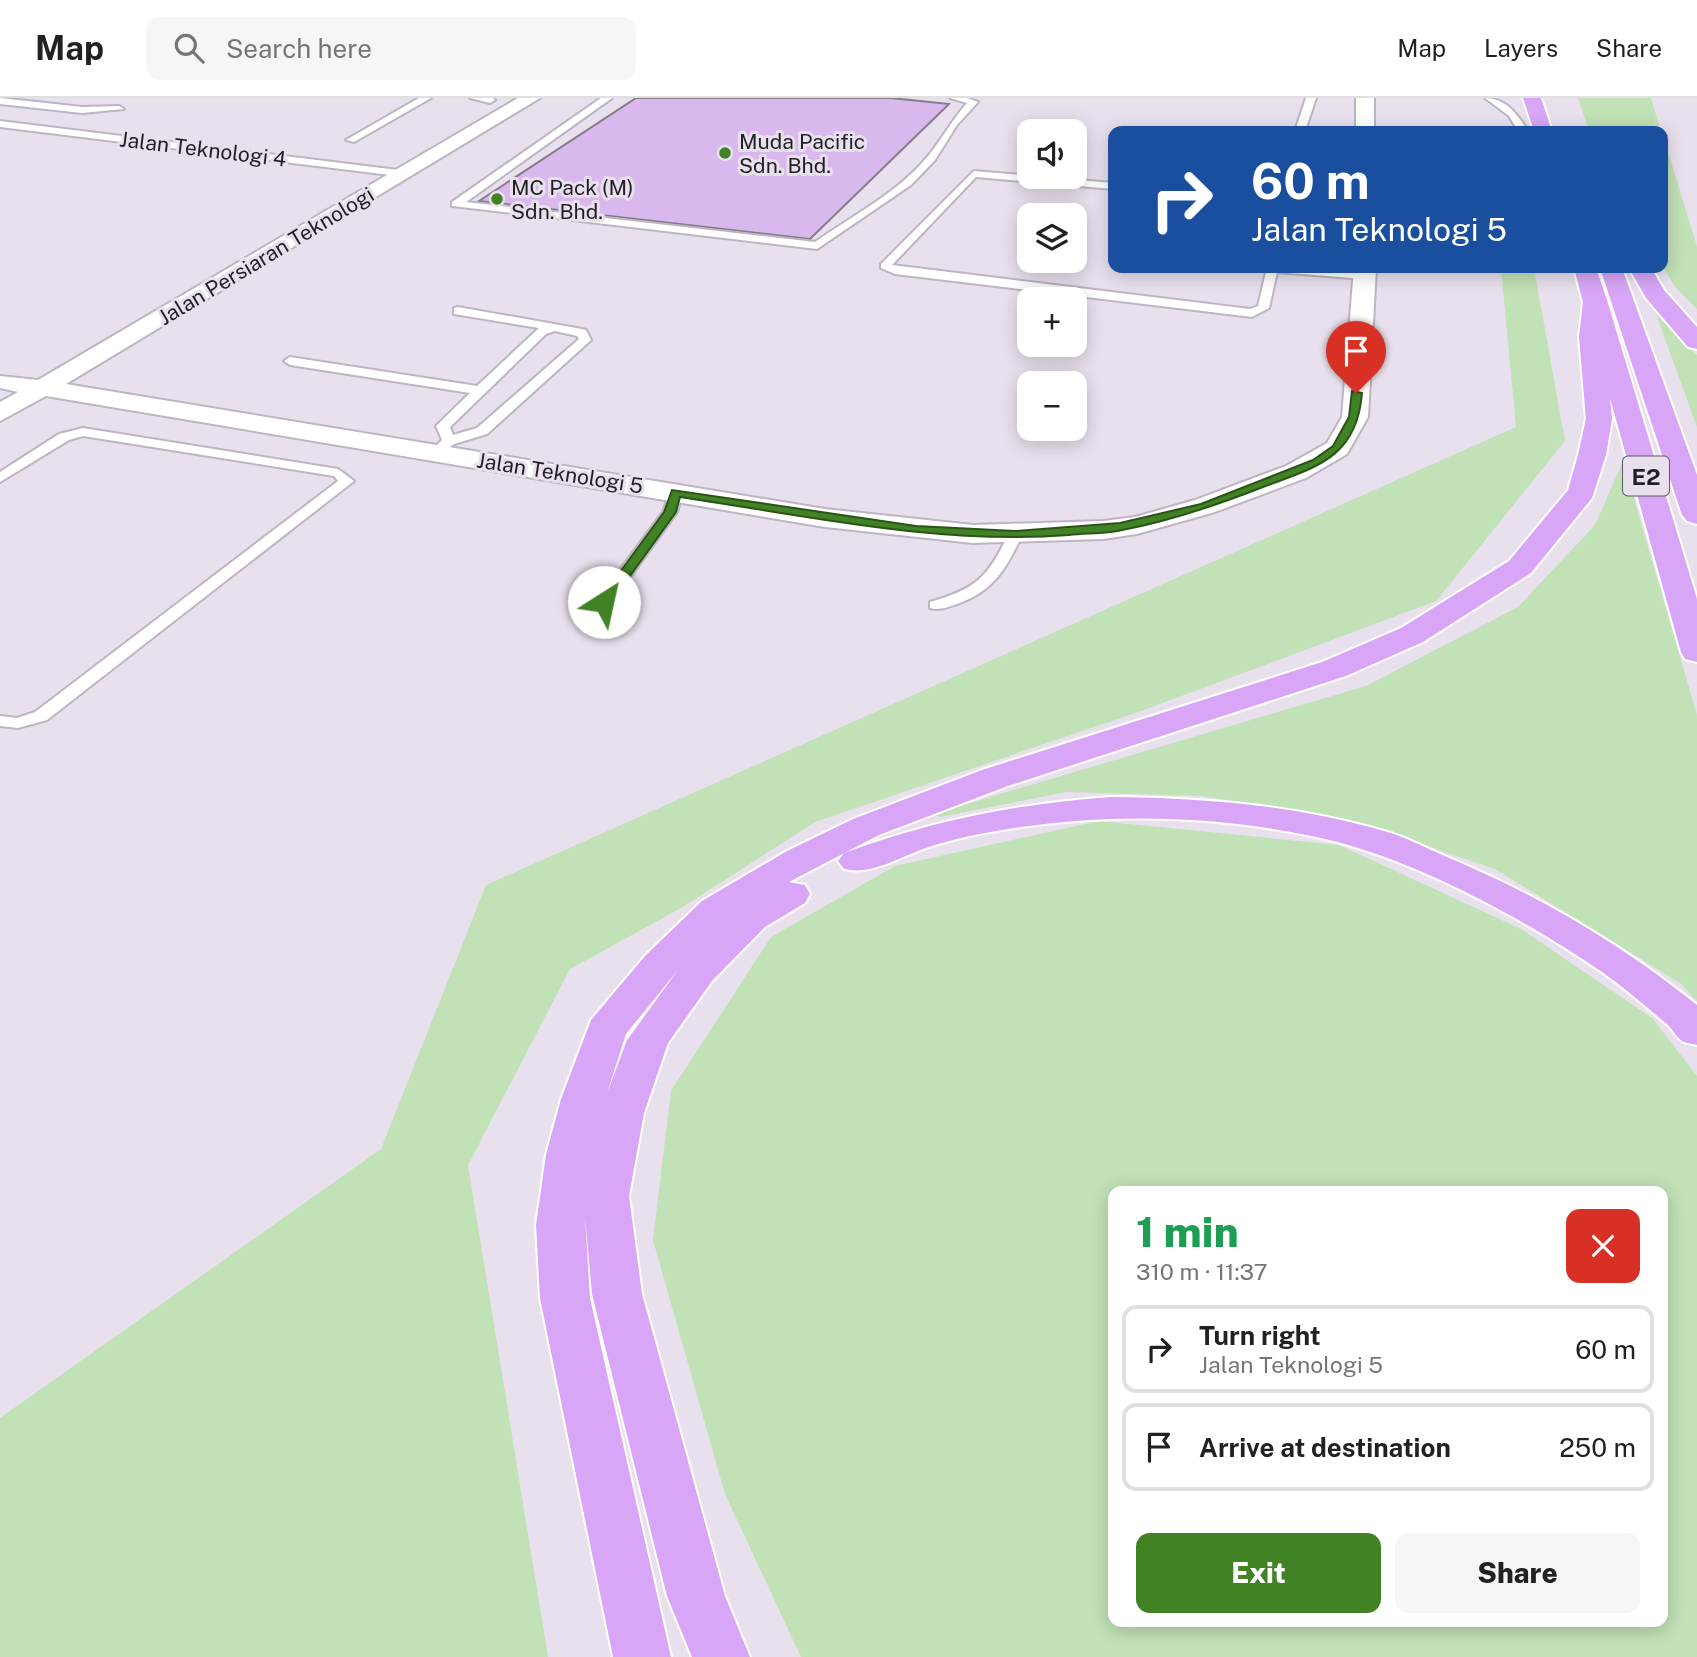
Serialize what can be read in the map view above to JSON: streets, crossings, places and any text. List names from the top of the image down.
{
  "streets": {
    "highway": ["E2"],
    "street": ["Jalan Persiaran Teknologi", "Jalan Teknologi 5"],
    "lane": ["Jalan Teknologi 4"]
  },
  "crossings": [
    ["Jalan Teknologi 4", "Jalan Persiaran Teknologi"],
    ["Jalan Persiaran Teknologi", "Jalan Teknologi 5"]
  ],
  "places": ["Muda Pacific Sdn. Bhd.", "MC Pack (M) Sdn. Bhd."],
  "page": {
    "header": "Map",
    "search": "Search here",
    "nav": ["Map", "Layers", "Share"],
    "map_buttons": ["+", "−"],
    "turn": ["60 m", "Jalan Teknologi 5"],
    "heading": ["1 min", "310 m · 11:37"],
    "list": [
      {
        "name": "Turn right",
        "note": "Jalan Teknologi 5",
        "value": "60 m"
      },
      {
        "name": "Arrive at destination",
        "value": "250 m"
      }
    ],
    "buttons": ["Exit", "Share"]
  }
}
